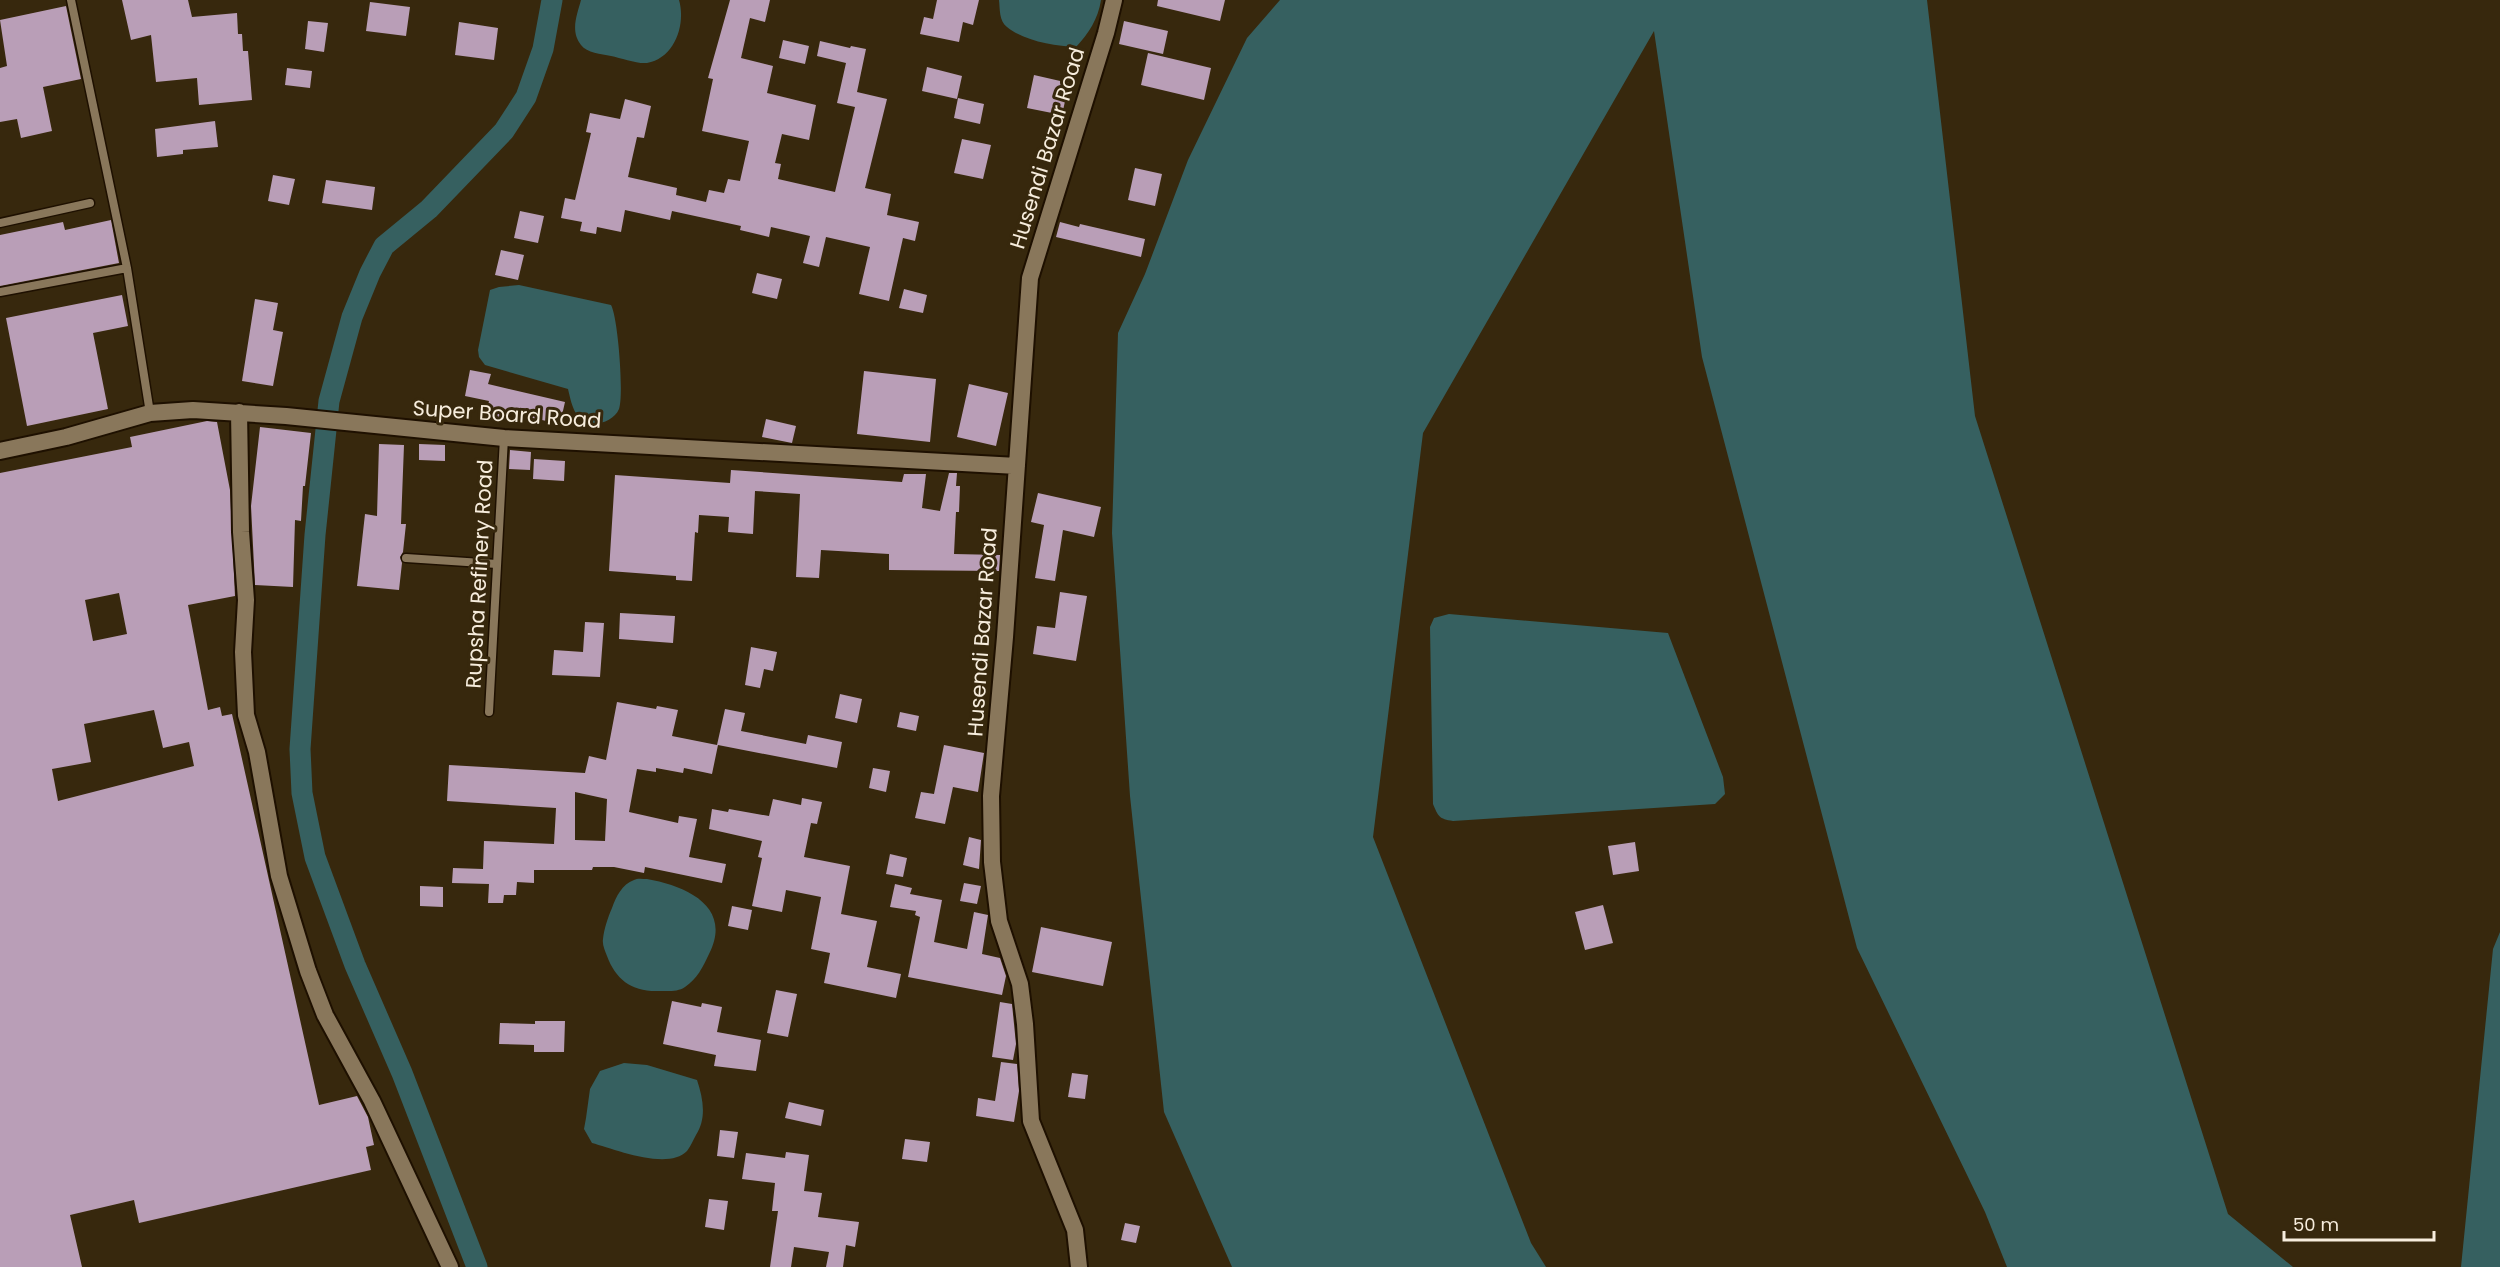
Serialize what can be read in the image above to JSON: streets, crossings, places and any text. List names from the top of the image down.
{
  "streets": {
    "street": ["Husendi Bazar Road", "Super Board Road"],
    "lane": ["Rupsha Refinery Road"]
  },
  "crossings": [
    ["Husendi Bazar Road", "Super Board Road"],
    ["Super Board Road", "Rupsha Refinery Road"]
  ],
  "scale_bar": "50 m"
}
